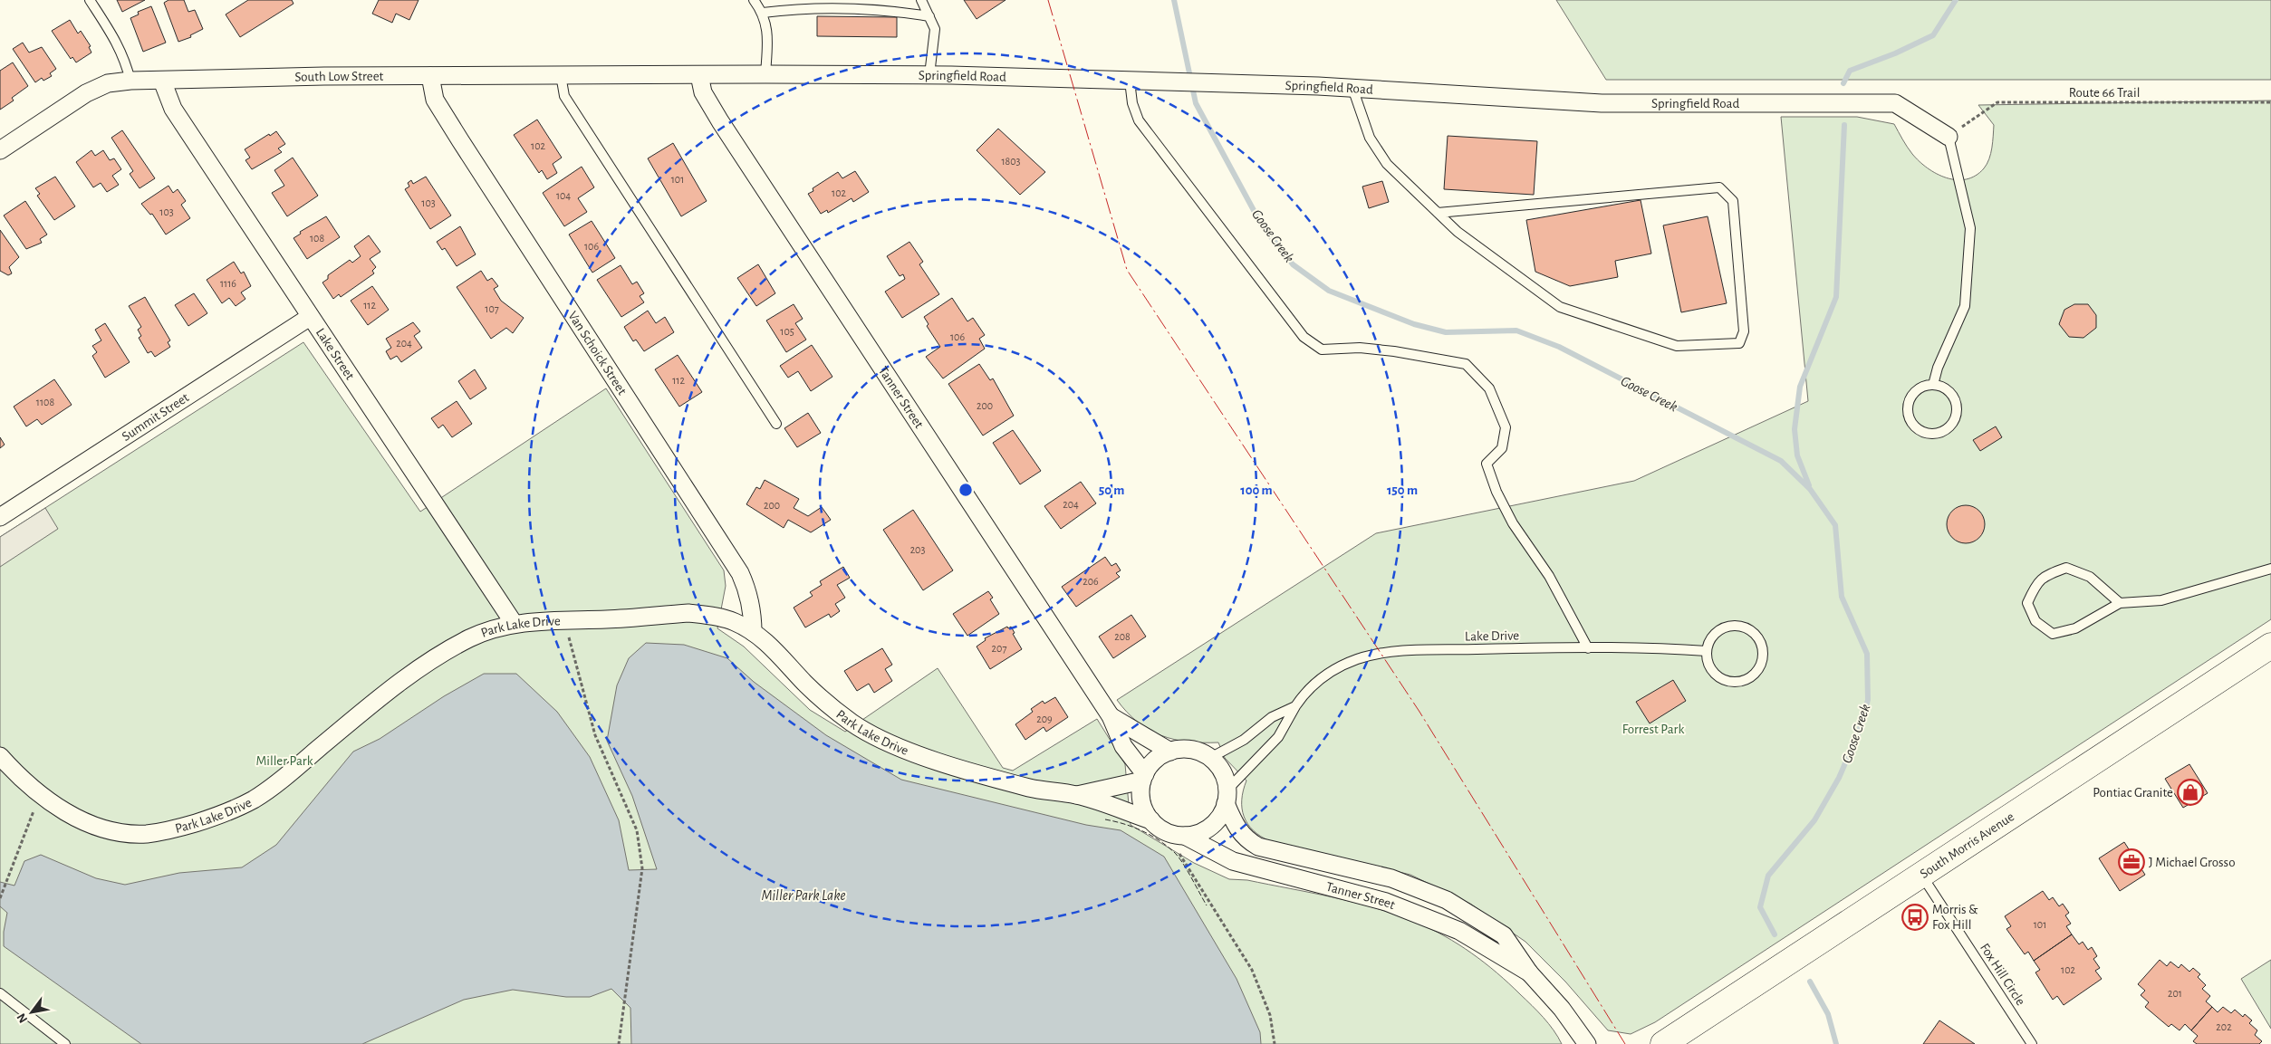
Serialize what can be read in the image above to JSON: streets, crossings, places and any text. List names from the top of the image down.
{
  "streets": {
    "main road": ["South Morris Avenue"],
    "street": [
      "South Low Street",
      "Springfield Road",
      "Van Schoick Street",
      "Lake Street",
      "Tanner Street",
      "Summit Street",
      "Park Lake Drive"
    ],
    "lane": ["Lake Drive", "Fox Hill Circle"],
    "path": ["Route 66 Trail"]
  },
  "crossings": [
    ["South Low Street", "Springfield Road"],
    ["South Low Street", "Van Schoick Street"],
    ["South Low Street", "Lake Street"],
    ["South Low Street", "Tanner Street"],
    ["Springfield Road", "Route 66 Trail"],
    ["Springfield Road", "Tanner Street"],
    ["Van Schoick Street", "Park Lake Drive"],
    ["Lake Street", "Summit Street"],
    ["Lake Street", "Park Lake Drive"],
    ["Tanner Street", "Park Lake Drive"],
    ["Tanner Street", "Lake Drive"],
    ["Park Lake Drive", "Lake Drive"],
    ["South Morris Avenue", "Fox Hill Circle"]
  ],
  "water": ["Goose Creek", "Miller Park Lake"],
  "parks": ["Forrest Park", "Miller Park"],
  "places": {
    "shop": ["Pontiac Granite"],
    "office": ["J Michael Grosso"],
    "bus stop": ["Morris & Fox Hill"]
  },
  "house_numbers": [
    "102",
    "1803",
    "101",
    "102",
    "104",
    "103",
    "103",
    "108",
    "106",
    "1116",
    "112",
    "107",
    "105",
    "106",
    "204",
    "112",
    "1108",
    "200",
    "204",
    "200",
    "203",
    "206",
    "208",
    "207",
    "209",
    "101",
    "102",
    "201",
    "202"
  ],
  "north": "bottom left",
  "rings": ["50 m", "100 m", "150 m"]
}
